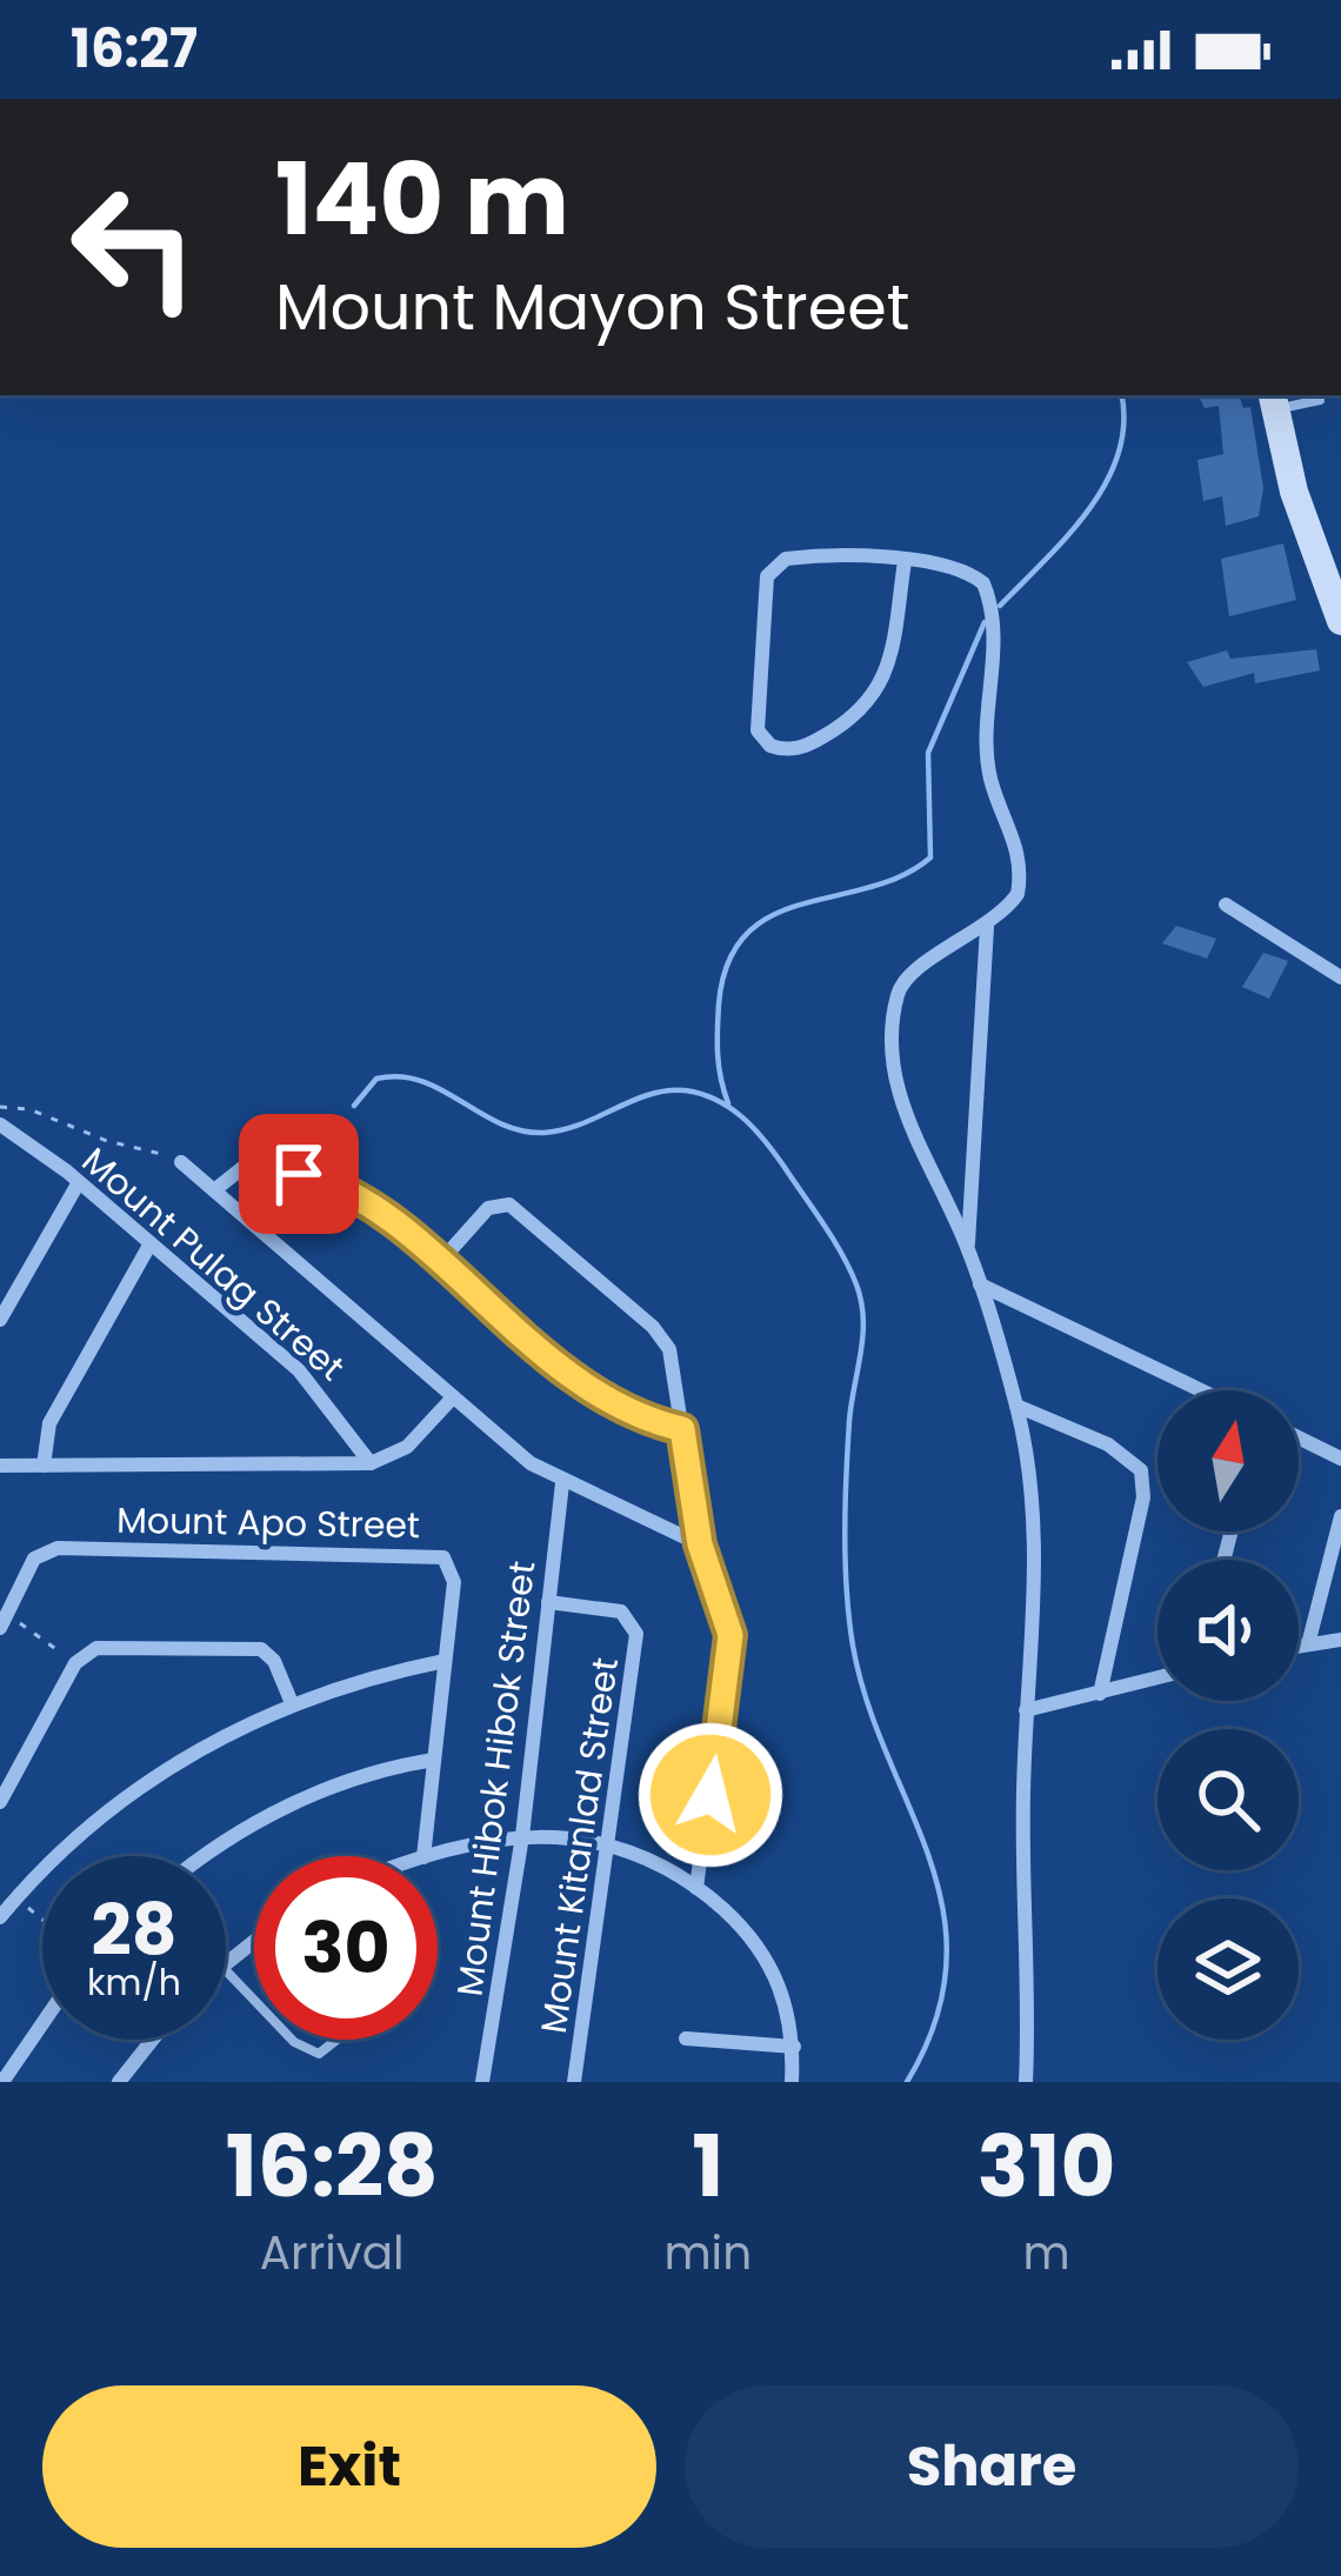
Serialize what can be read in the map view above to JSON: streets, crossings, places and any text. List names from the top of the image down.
{
  "streets": {
    "street": [
      "Mount Pulag Street",
      "Mount Apo Street",
      "Mount Hibok Hibok Street",
      "Mount Kitanlad Street"
    ]
  },
  "crossings": [
    ["Mount Hibok Hibok Street", "Mount Kitanlad Street"]
  ],
  "north": "top",
  "page": {
    "status": "16:27",
    "turn": ["140 m", "Mount Mayon Street"],
    "speed": "28 km/h",
    "limit": "30",
    "eta": [
      "16:28",
      "Arrival",
      "1",
      "min",
      "310",
      "m"
    ],
    "buttons": ["Exit", "Share"]
  }
}
